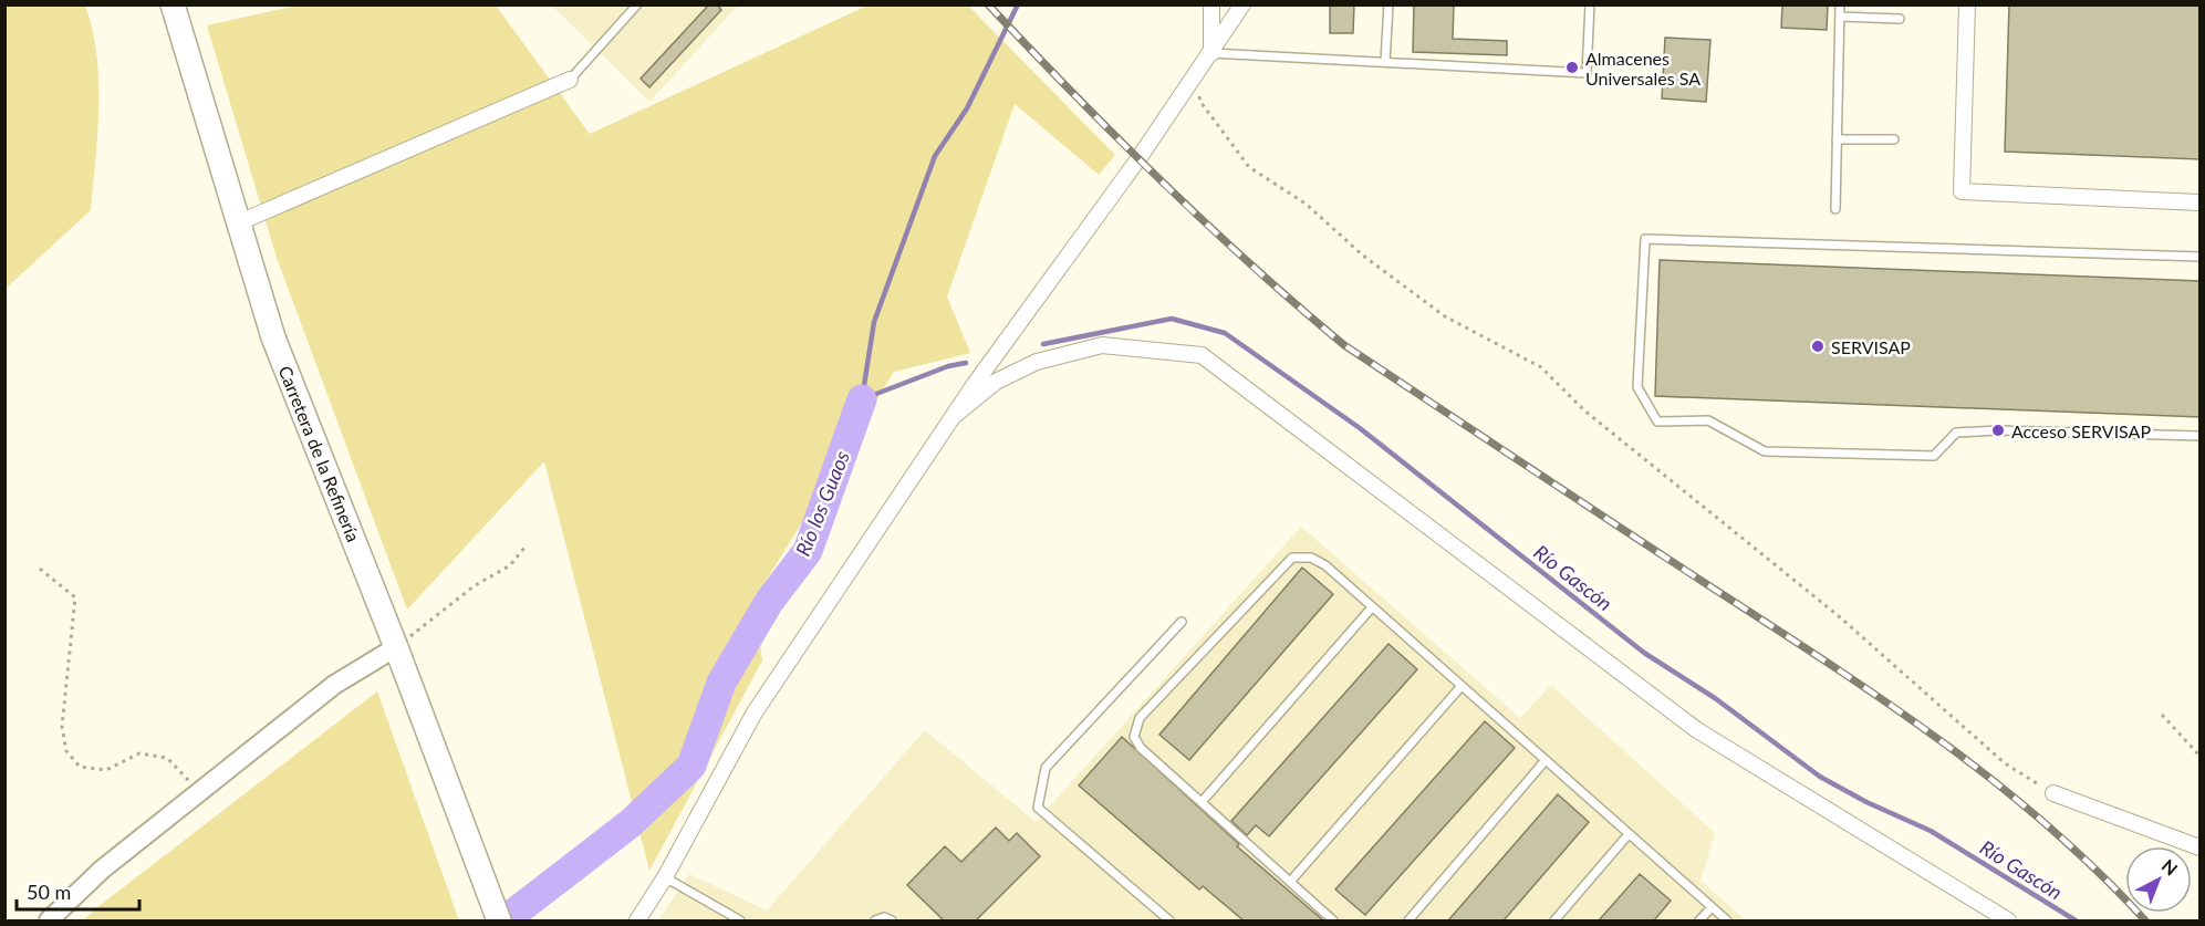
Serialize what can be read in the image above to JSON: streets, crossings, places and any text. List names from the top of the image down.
{
  "streets": {
    "main road": ["Carretera de la Refinería"]
  },
  "water": ["Río los Guaos", "Río Gascón"],
  "places": ["Almacenes Universales SA", "SERVISAP", "Acceso SERVISAP"],
  "scale_bar": "50 m",
  "north": "top right"
}
